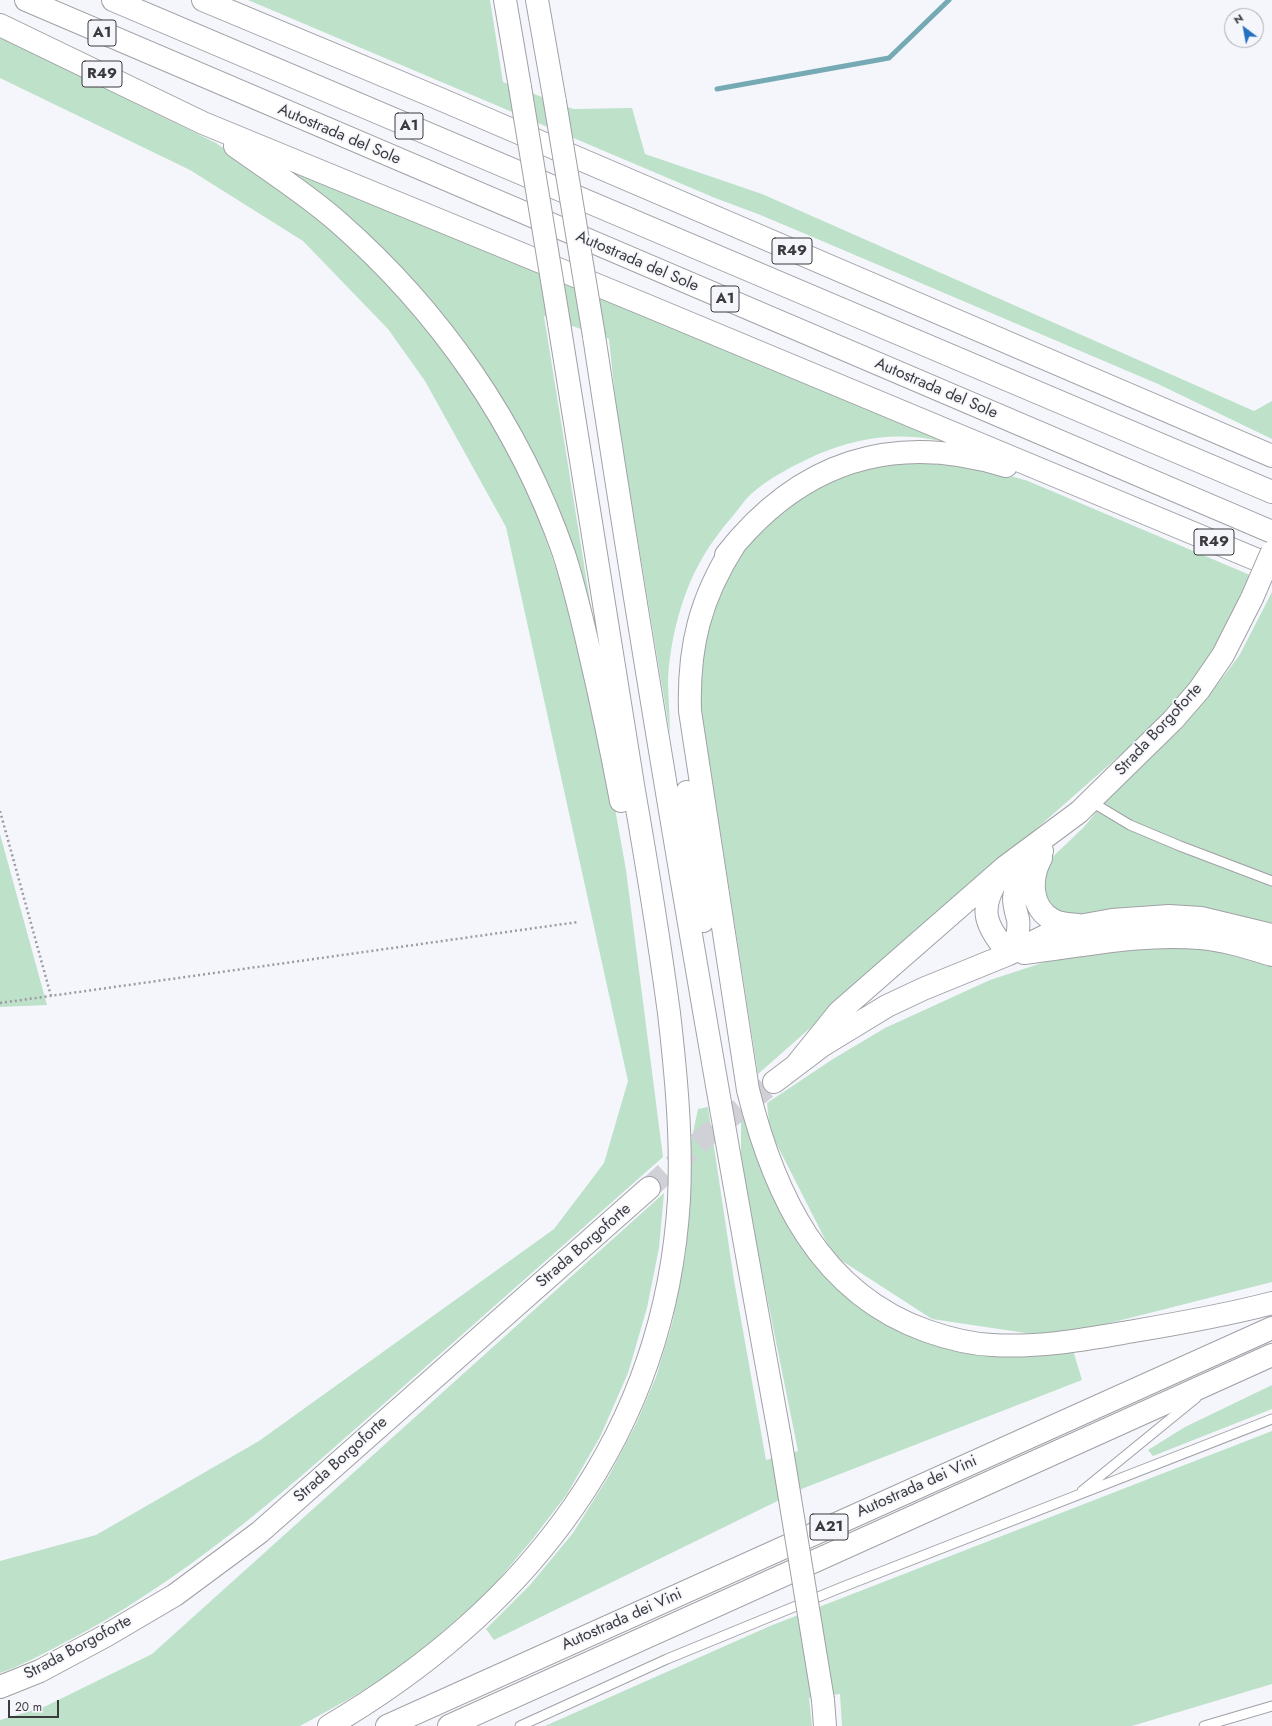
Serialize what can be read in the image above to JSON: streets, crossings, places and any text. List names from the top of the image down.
{
  "streets": {
    "main road": [
      "A1",
      "R49",
      "Autostrada del Sole",
      "Strada Borgoforte",
      "Autostrada dei Vini",
      "A21"
    ]
  },
  "scale_bar": "20 m",
  "north": "top left"
}
